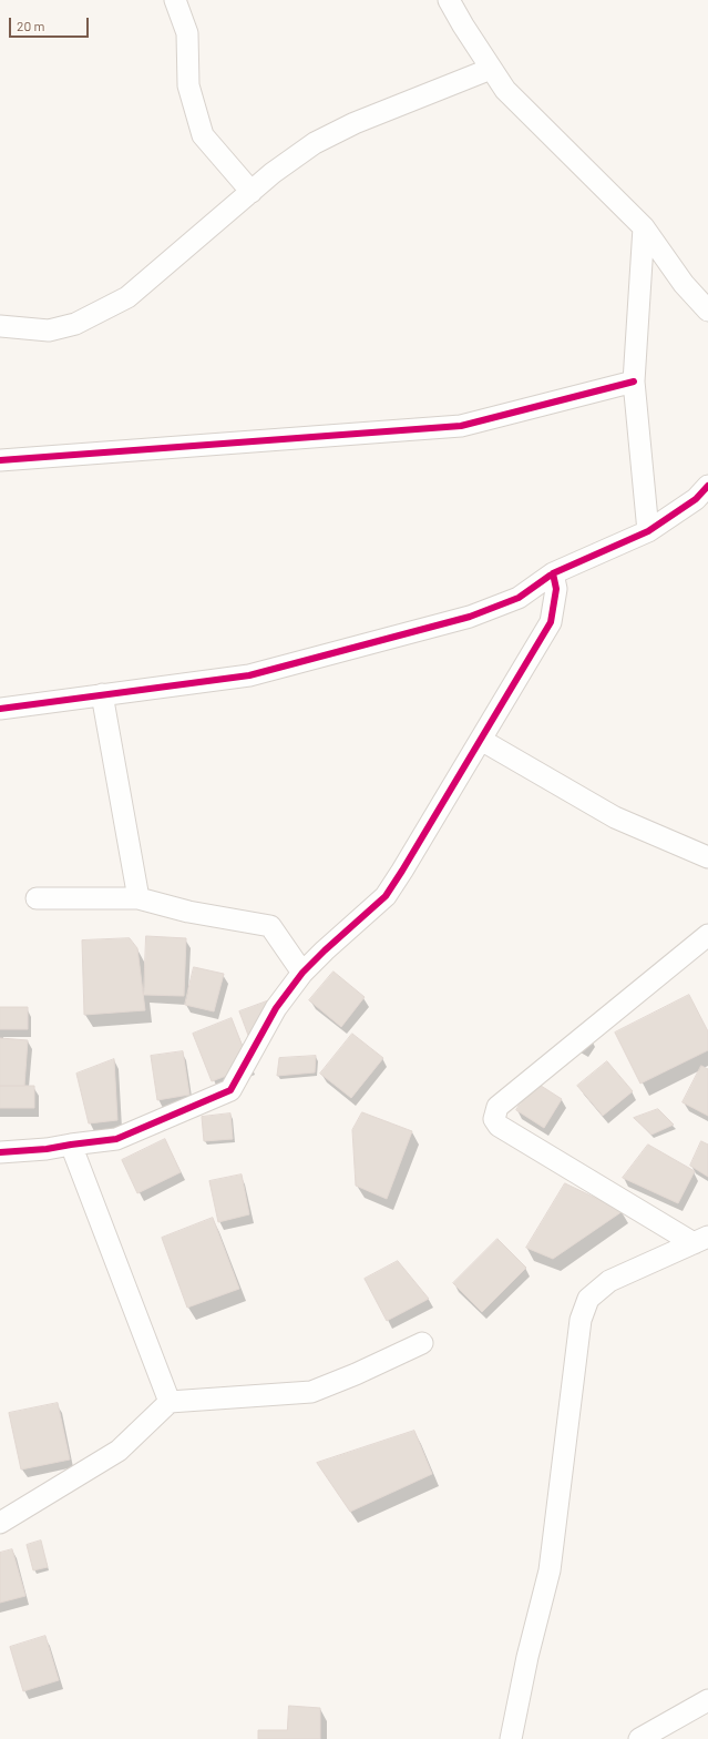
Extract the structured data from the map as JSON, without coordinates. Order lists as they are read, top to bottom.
{
  "scale_bar": "20 m"
}
